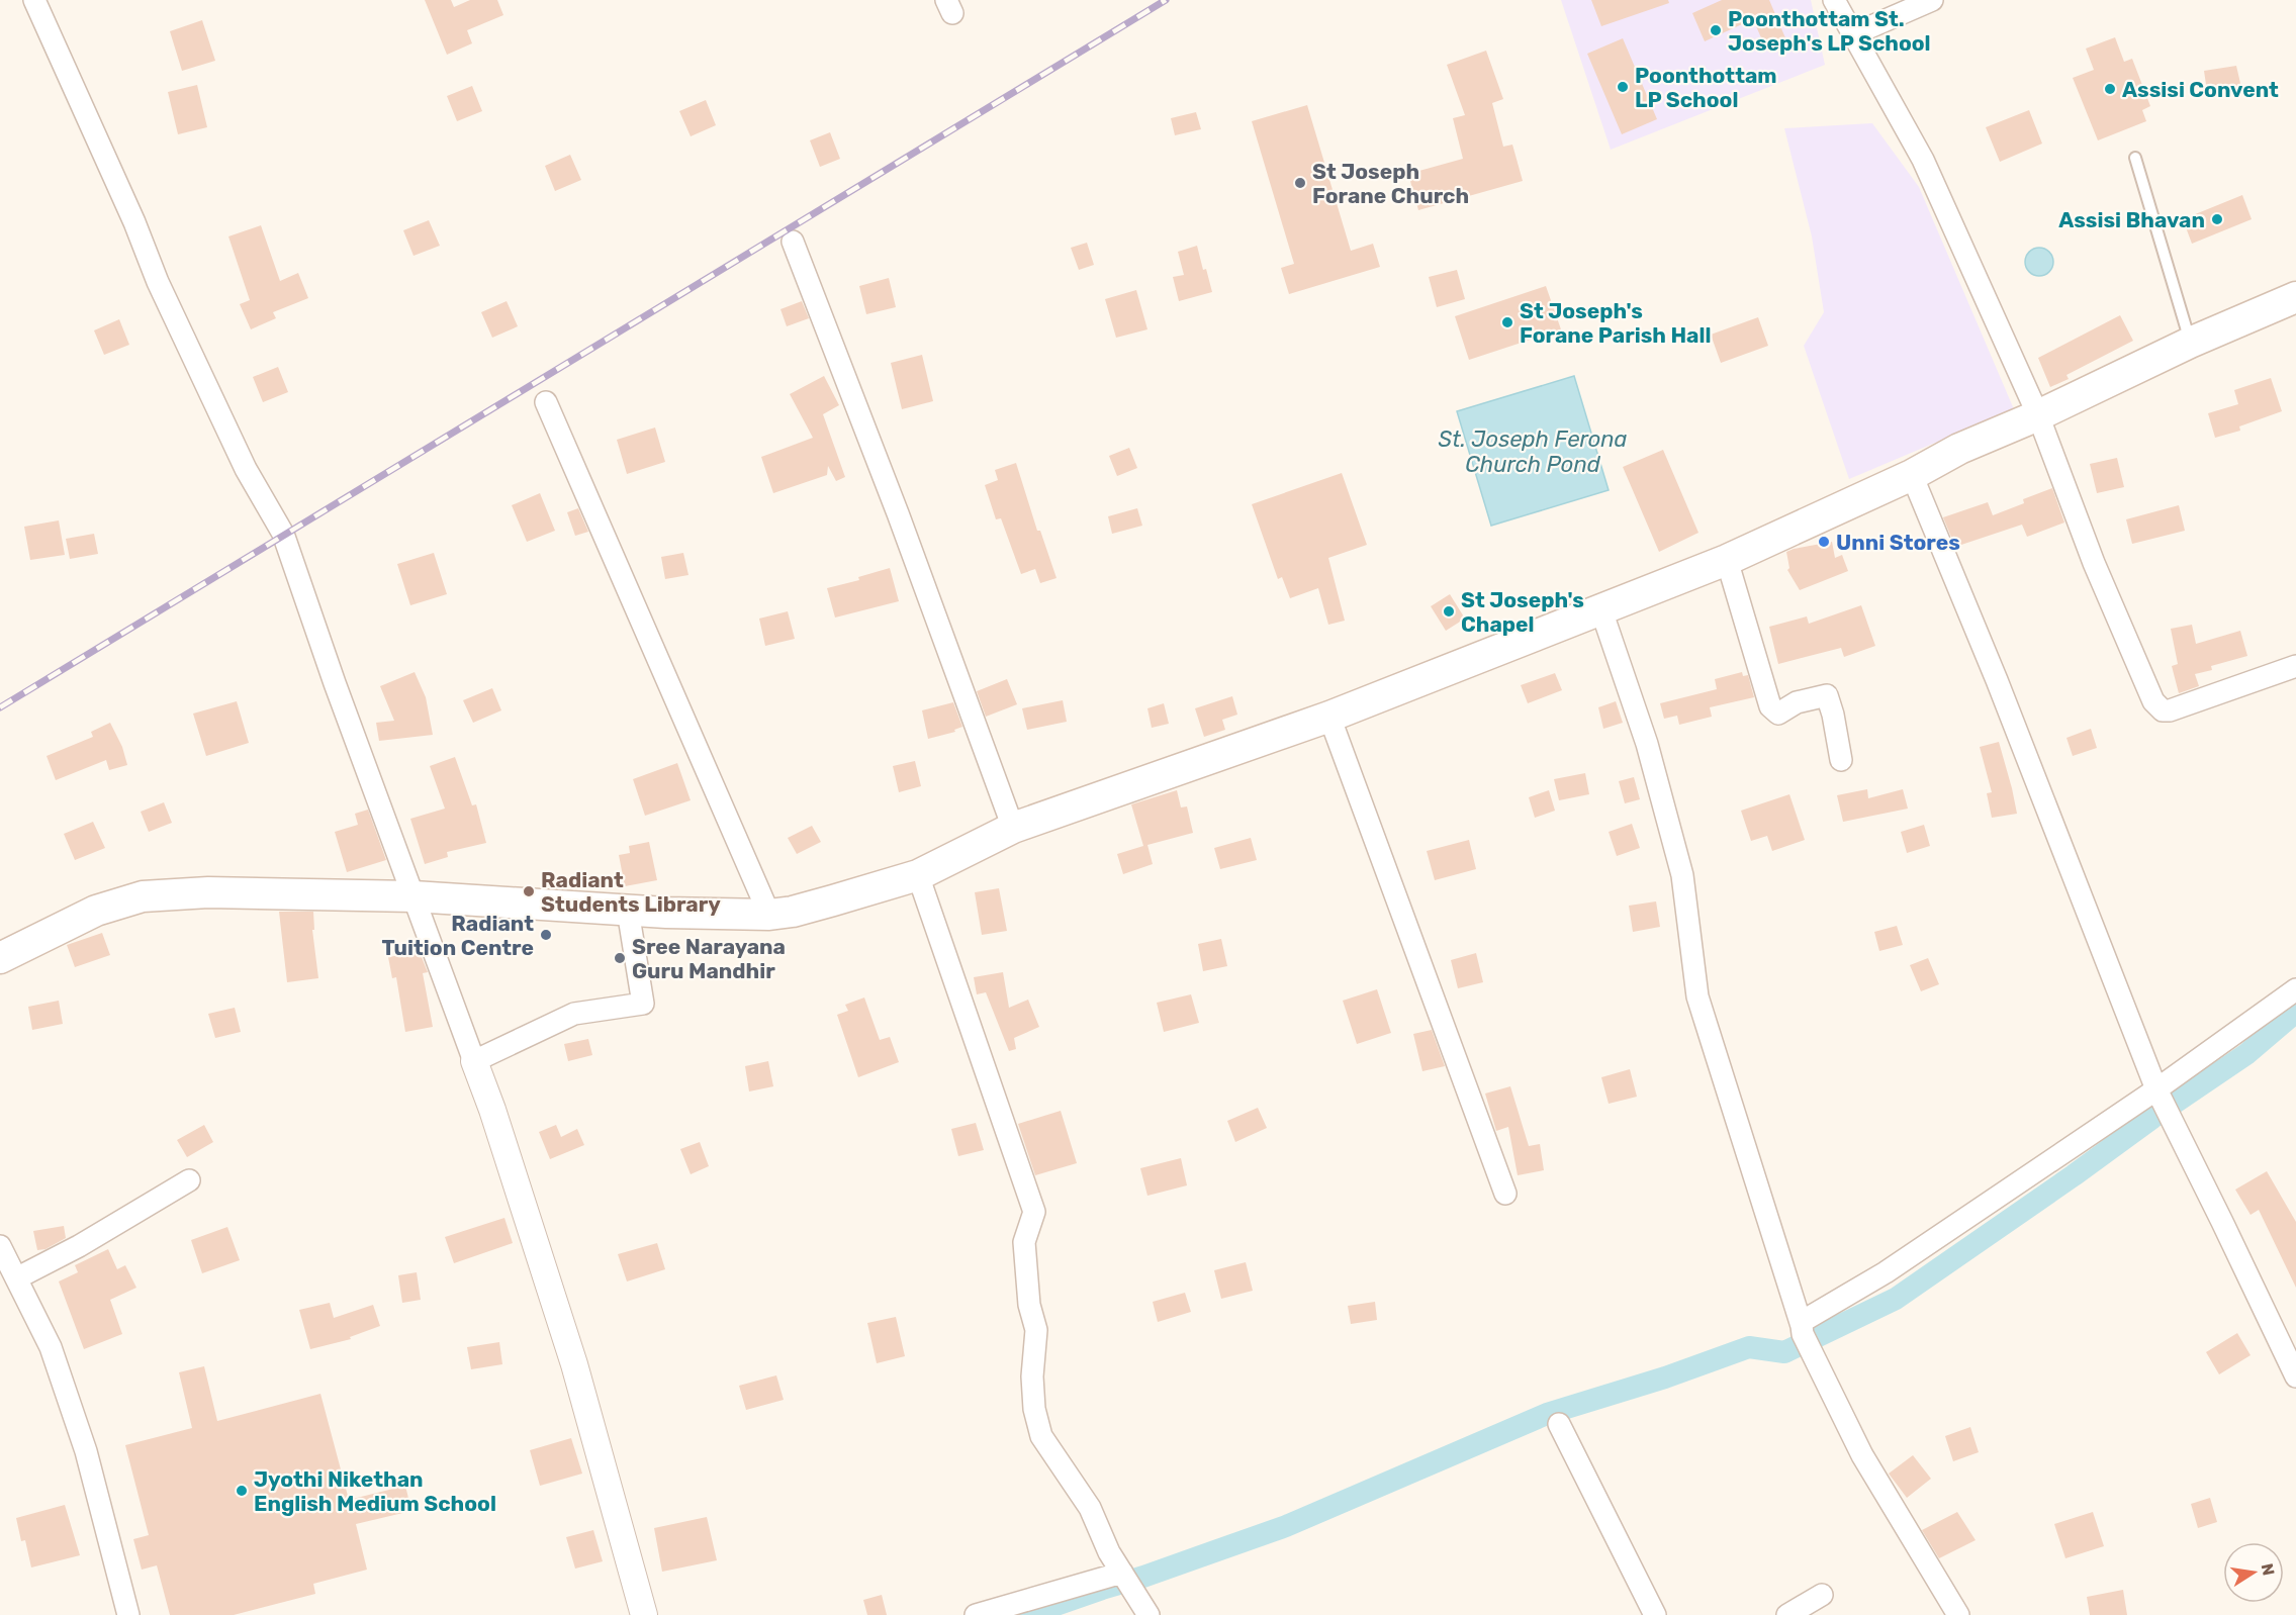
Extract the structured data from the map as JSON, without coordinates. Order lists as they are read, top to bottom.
{
  "water": ["St. Joseph Ferona Church Pond"],
  "places": [
    "Poonthottam St. Joseph's LP School",
    "Poonthottam LP School",
    "Assisi Convent",
    "St Joseph Forane Church",
    "Assisi Bhavan",
    "St Joseph's Forane Parish Hall",
    "Unni Stores",
    "St Joseph's Chapel",
    "Radiant Students Library",
    "Radiant Tuition Centre",
    "Sree Narayana Guru Mandhir",
    "Jyothi Nikethan English Medium School"
  ],
  "north": "right"
}
